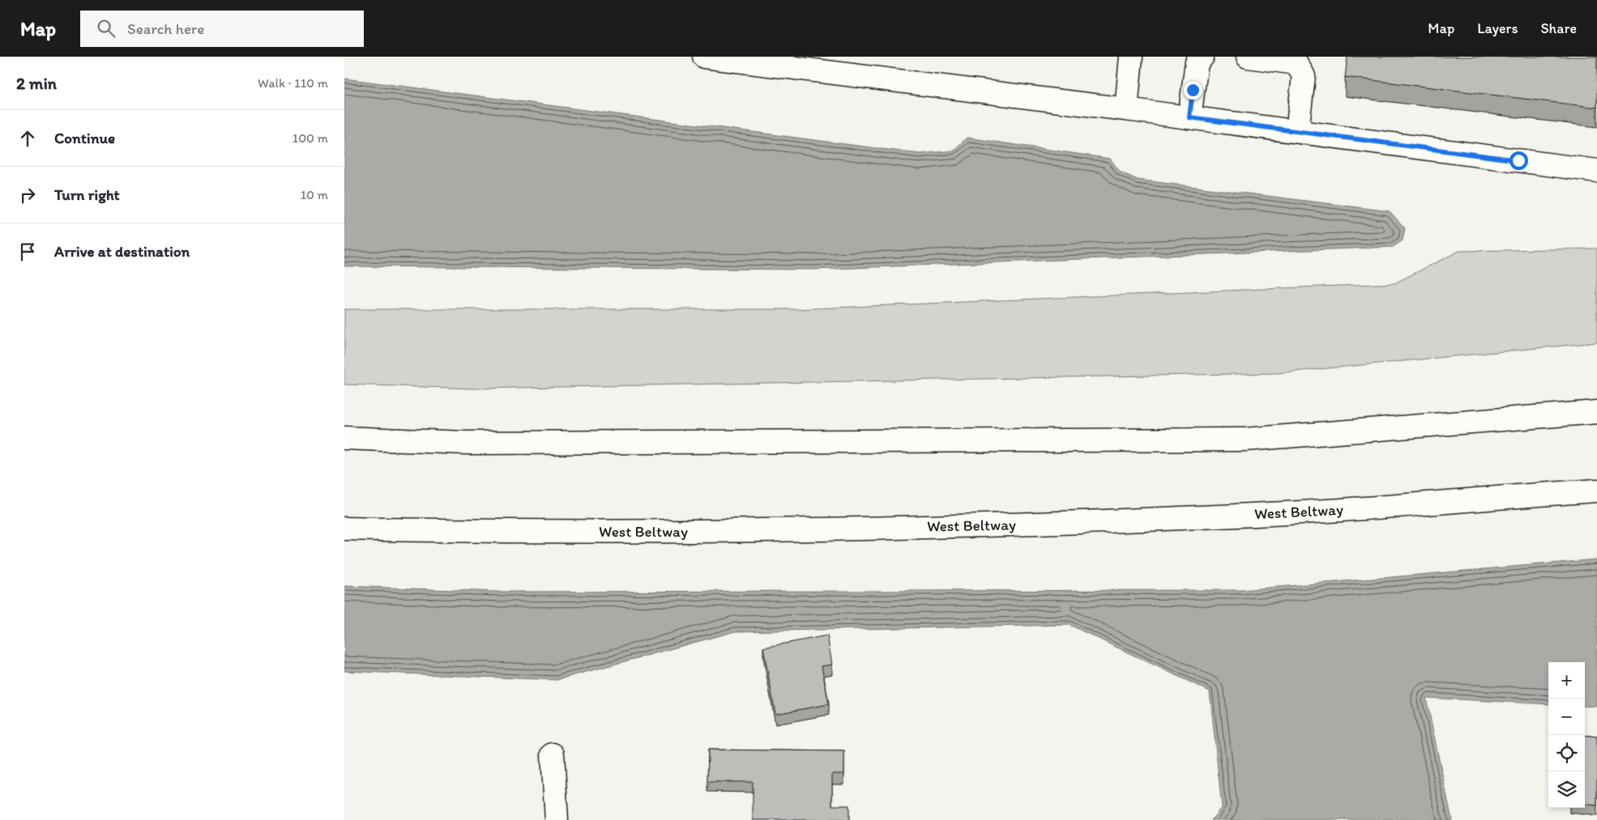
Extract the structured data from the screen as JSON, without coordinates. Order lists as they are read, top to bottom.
{
  "streets": {
    "main road": ["West Beltway"]
  },
  "page": {
    "header": "Map",
    "search": "Search here",
    "nav": ["Map", "Layers", "Share"],
    "heading": ["2 min", "Walk · 110 m"],
    "list": [
      ["Continue", "100 m"],
      ["Turn right", "10 m"],
      "Arrive at destination"
    ],
    "map_buttons": ["+", "−"]
  }
}
